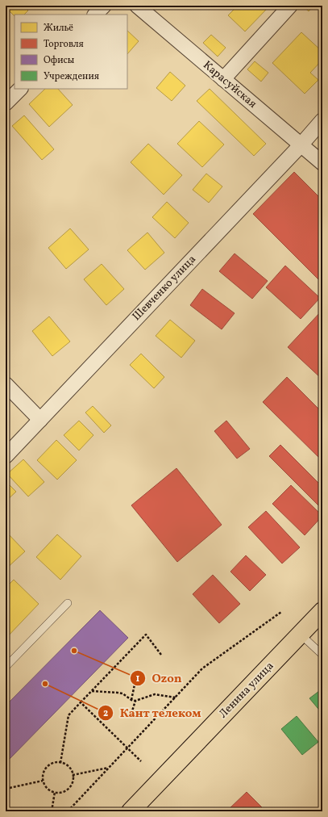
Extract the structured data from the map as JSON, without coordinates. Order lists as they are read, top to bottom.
{
  "streets": {
    "main road": ["Ленина улица"],
    "street": ["Карасуйская", "Шевченко улица"]
  },
  "crossings": [
    ["Карасуйская", "Шевченко улица"]
  ],
  "places": ["Ozon", "Кант телеком"],
  "legend": [
    "Жильё",
    "Торговля",
    "Офисы",
    "Учреждения"
  ]
}
